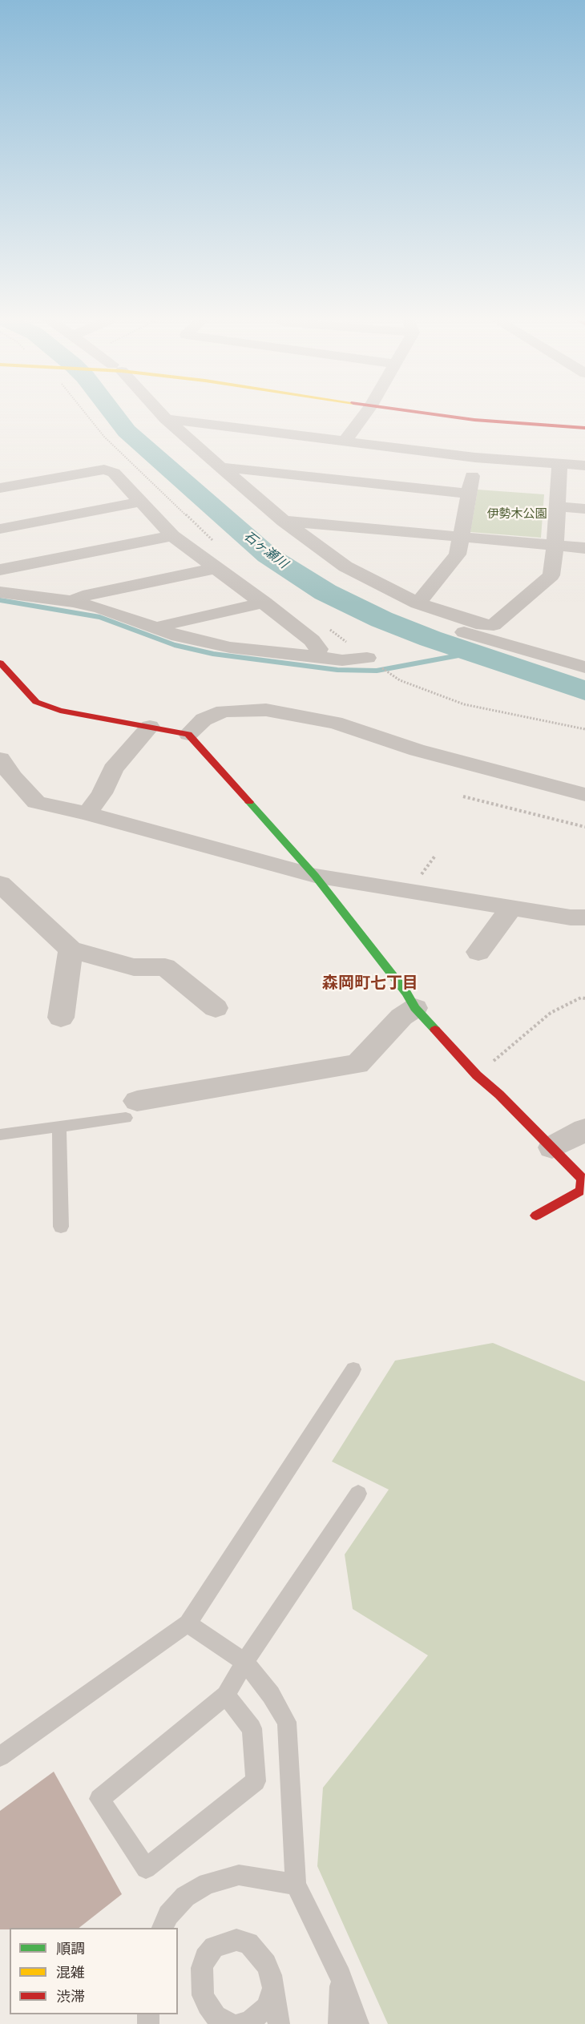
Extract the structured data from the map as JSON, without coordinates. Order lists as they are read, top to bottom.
{
  "districts": ["森岡町七丁目"],
  "water": ["石ヶ瀬川"],
  "parks": ["伊勢木公園"],
  "legend": ["順調", "混雑", "渋滞"]
}
